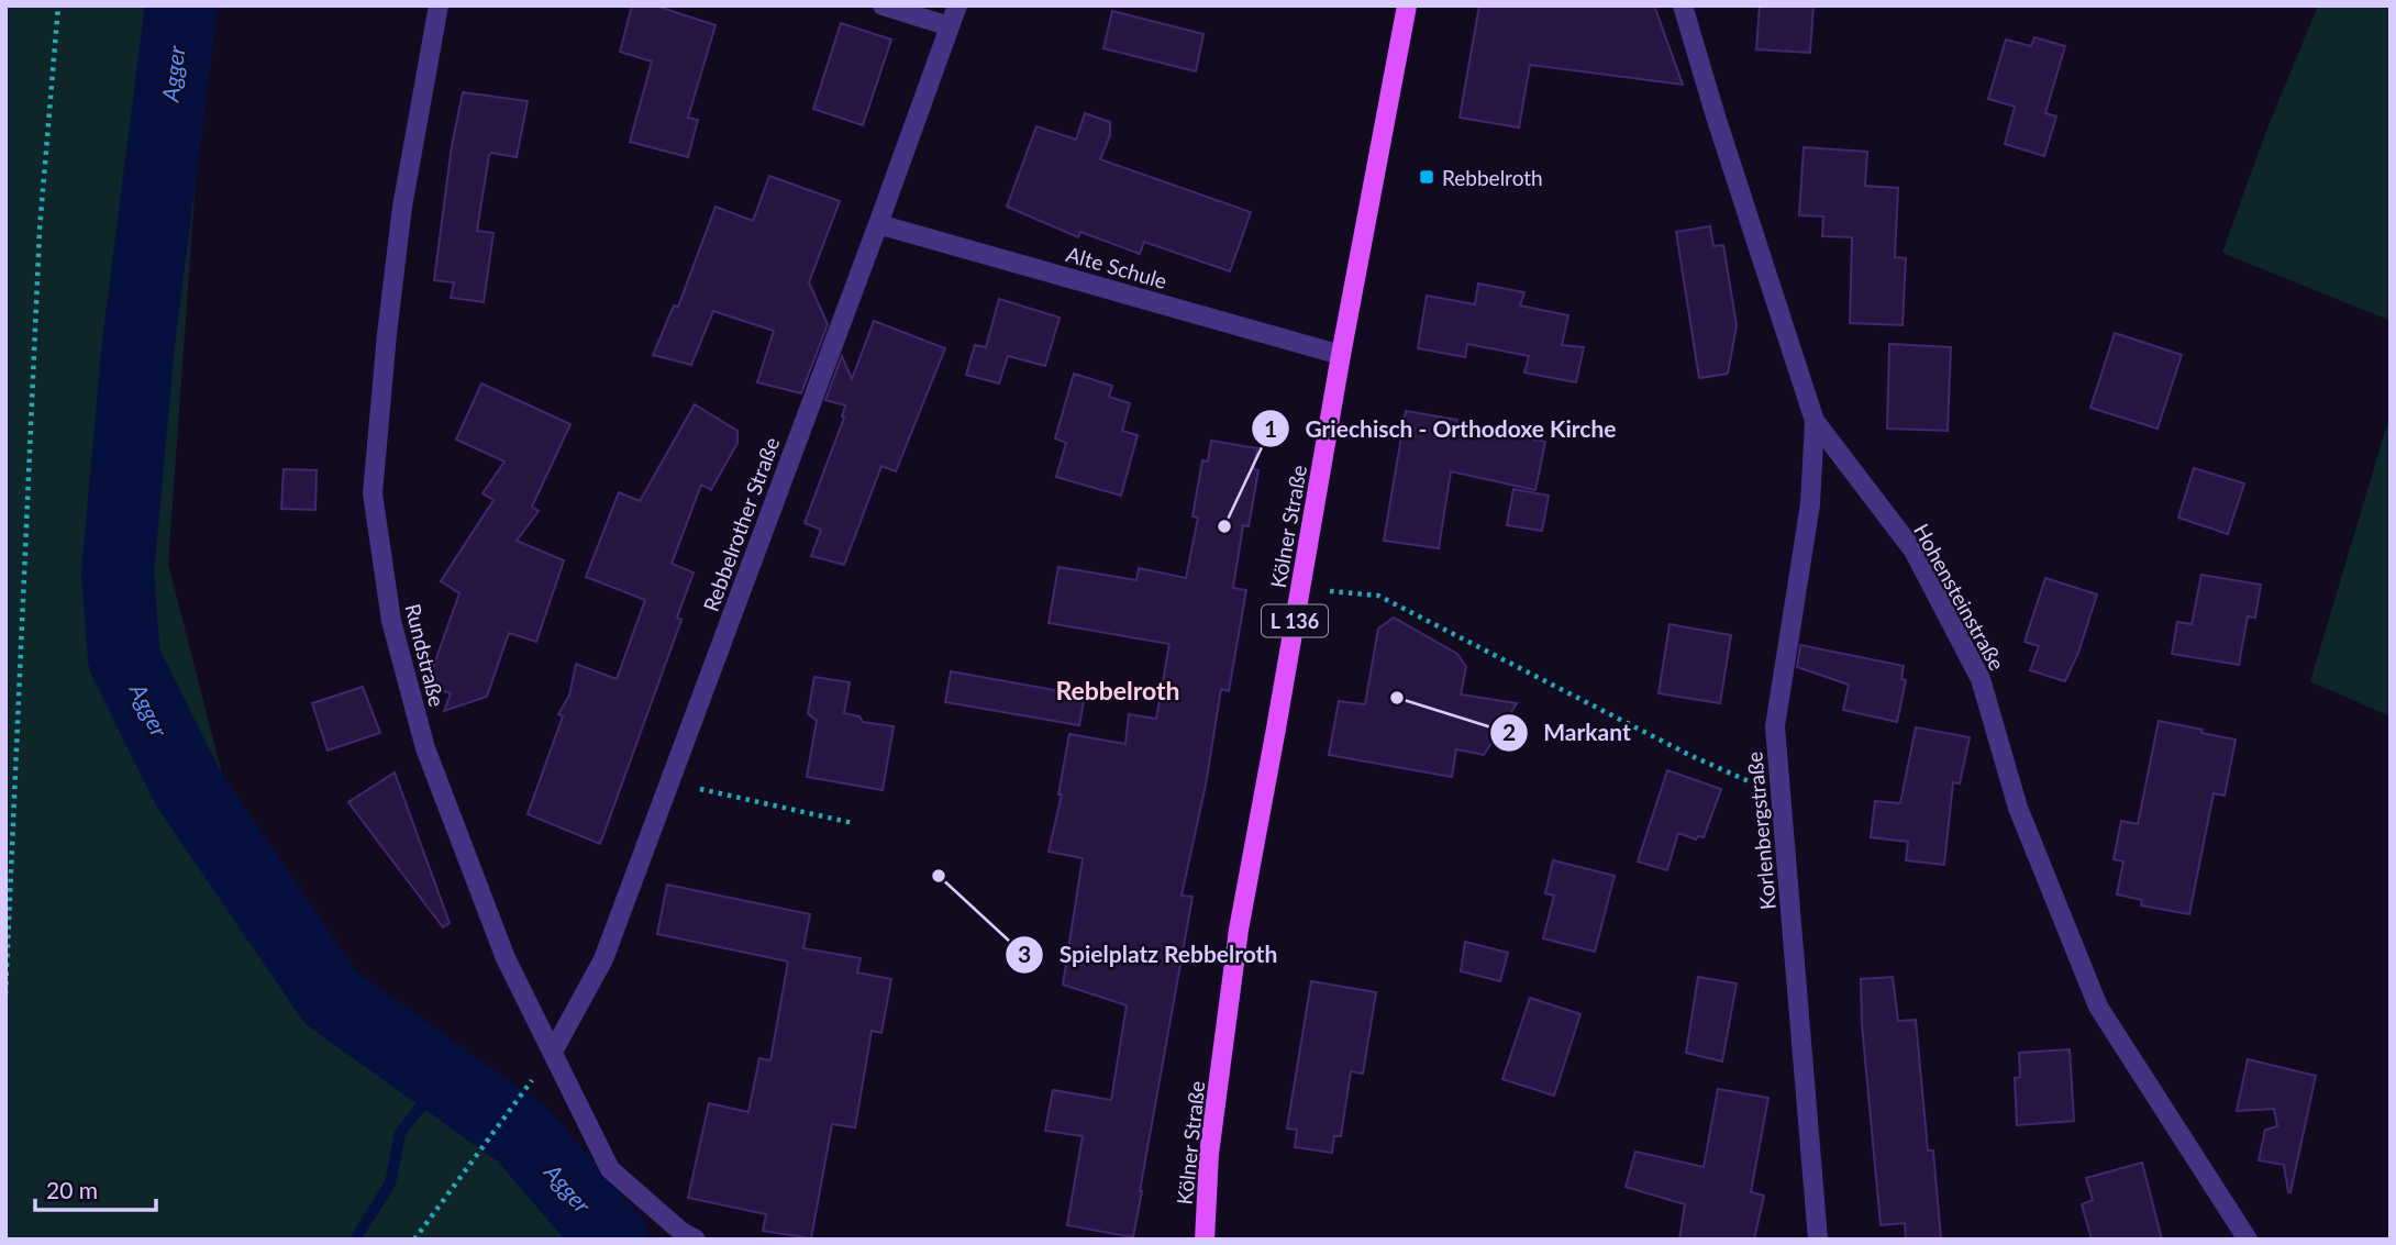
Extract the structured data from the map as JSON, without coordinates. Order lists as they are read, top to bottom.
{
  "streets": {
    "main road": ["Kölner Straße", "L 136"],
    "street": [
      "Alte Schule",
      "Rebbelrother Straße",
      "Hohensteinstraße",
      "Rundstraße",
      "Korlenbergstraße"
    ]
  },
  "crossings": [
    ["Alte Schule", "Rebbelrother Straße"],
    ["Alte Schule", "Kölner Straße"],
    ["Rebbelrother Straße", "Rundstraße"],
    ["Hohensteinstraße", "Korlenbergstraße"]
  ],
  "districts": ["Rebbelroth"],
  "water": ["Agger"],
  "places": {
    "transit": ["Rebbelroth"],
    "other": ["Griechisch - Orthodoxe Kirche", "Markant", "Spielplatz Rebbelroth"]
  },
  "scale_bar": "20 m"
}
